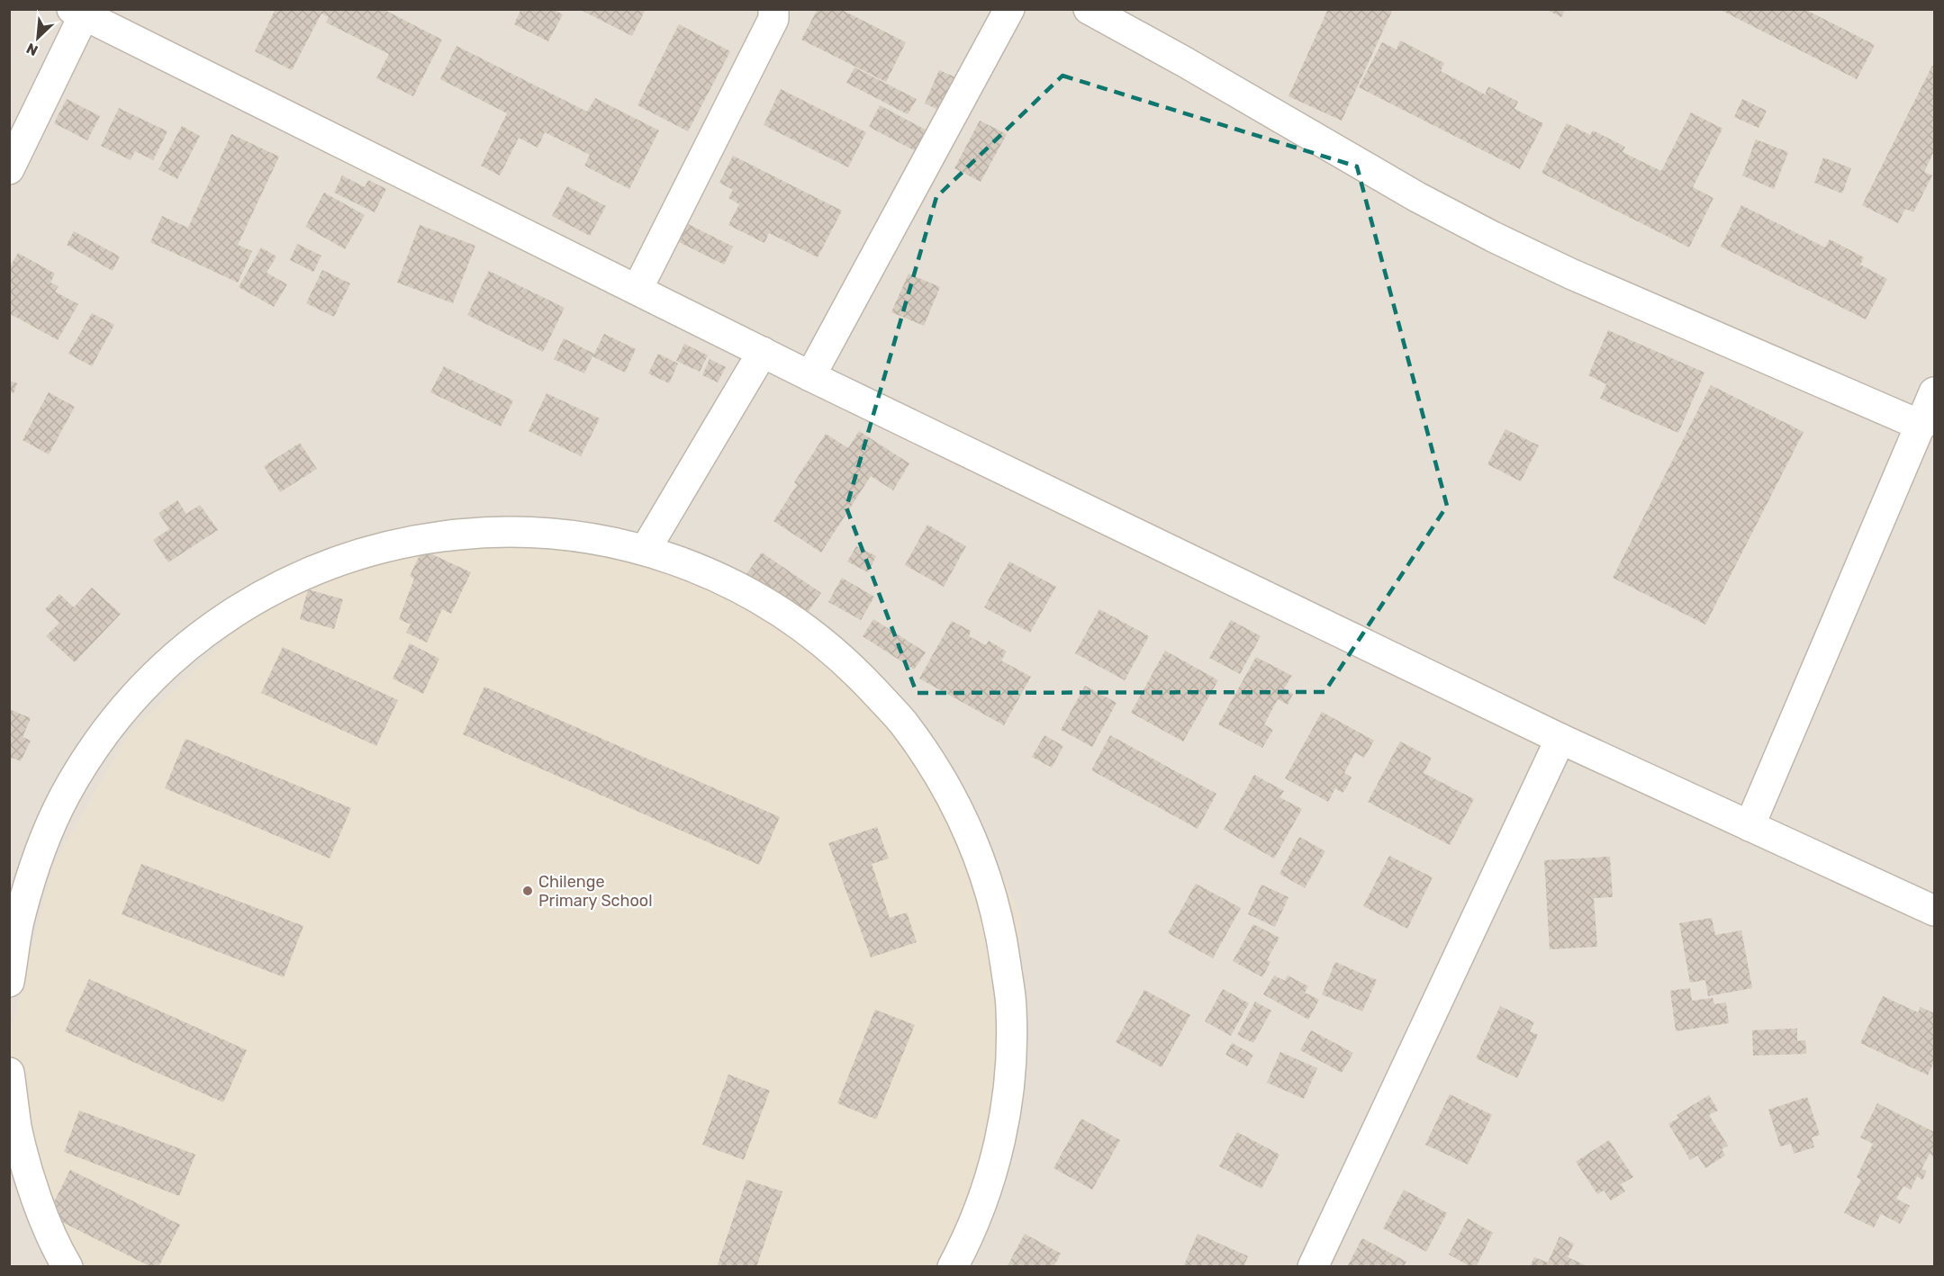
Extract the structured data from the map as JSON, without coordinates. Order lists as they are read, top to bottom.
{
  "places": ["Chilenge Primary School"],
  "north": "bottom left"
}
